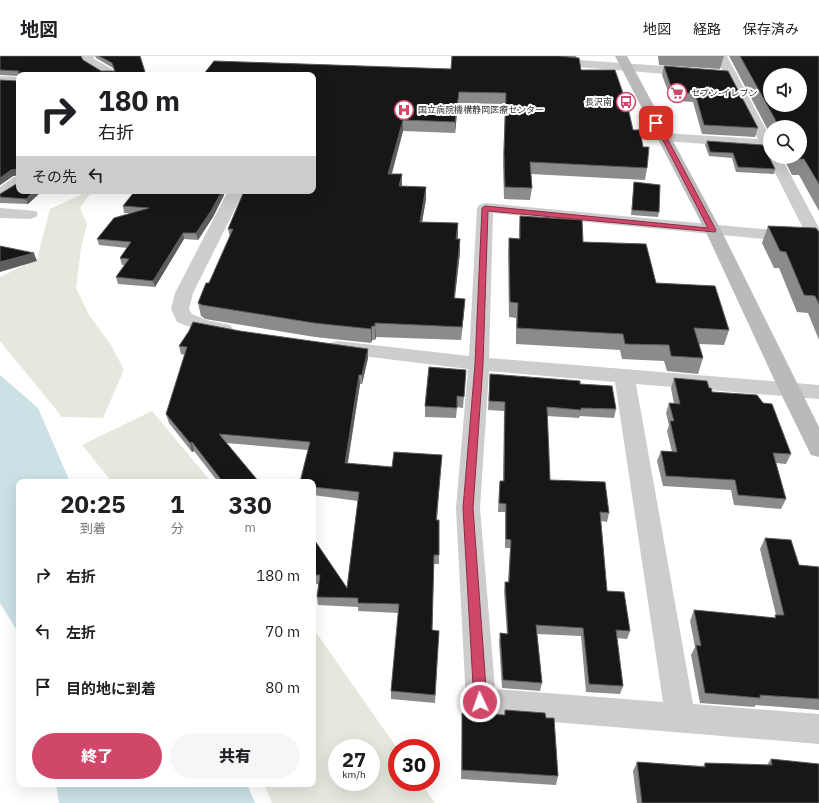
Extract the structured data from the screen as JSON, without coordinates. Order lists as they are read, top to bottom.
{
  "places": {
    "supermarket": ["セブン-イレブン"],
    "bus stop": ["長沢南"],
    "hospital": ["国立病院機構静岡医療センター"]
  },
  "page": {
    "header": "地図",
    "nav": ["地図", "経路", "保存済み"],
    "turn": ["180 m", "右折"],
    "then": "その先",
    "eta": [
      "20:25",
      "到着",
      "1",
      "分",
      "330",
      "m"
    ],
    "list": [
      {
        "name": "右折",
        "value": "180 m"
      },
      {
        "name": "左折",
        "value": "70 m"
      },
      {
        "name": "目的地に到着",
        "value": "80 m"
      }
    ],
    "buttons": ["終了", "共有"],
    "speed": "27 km/h",
    "limit": "30"
  }
}
